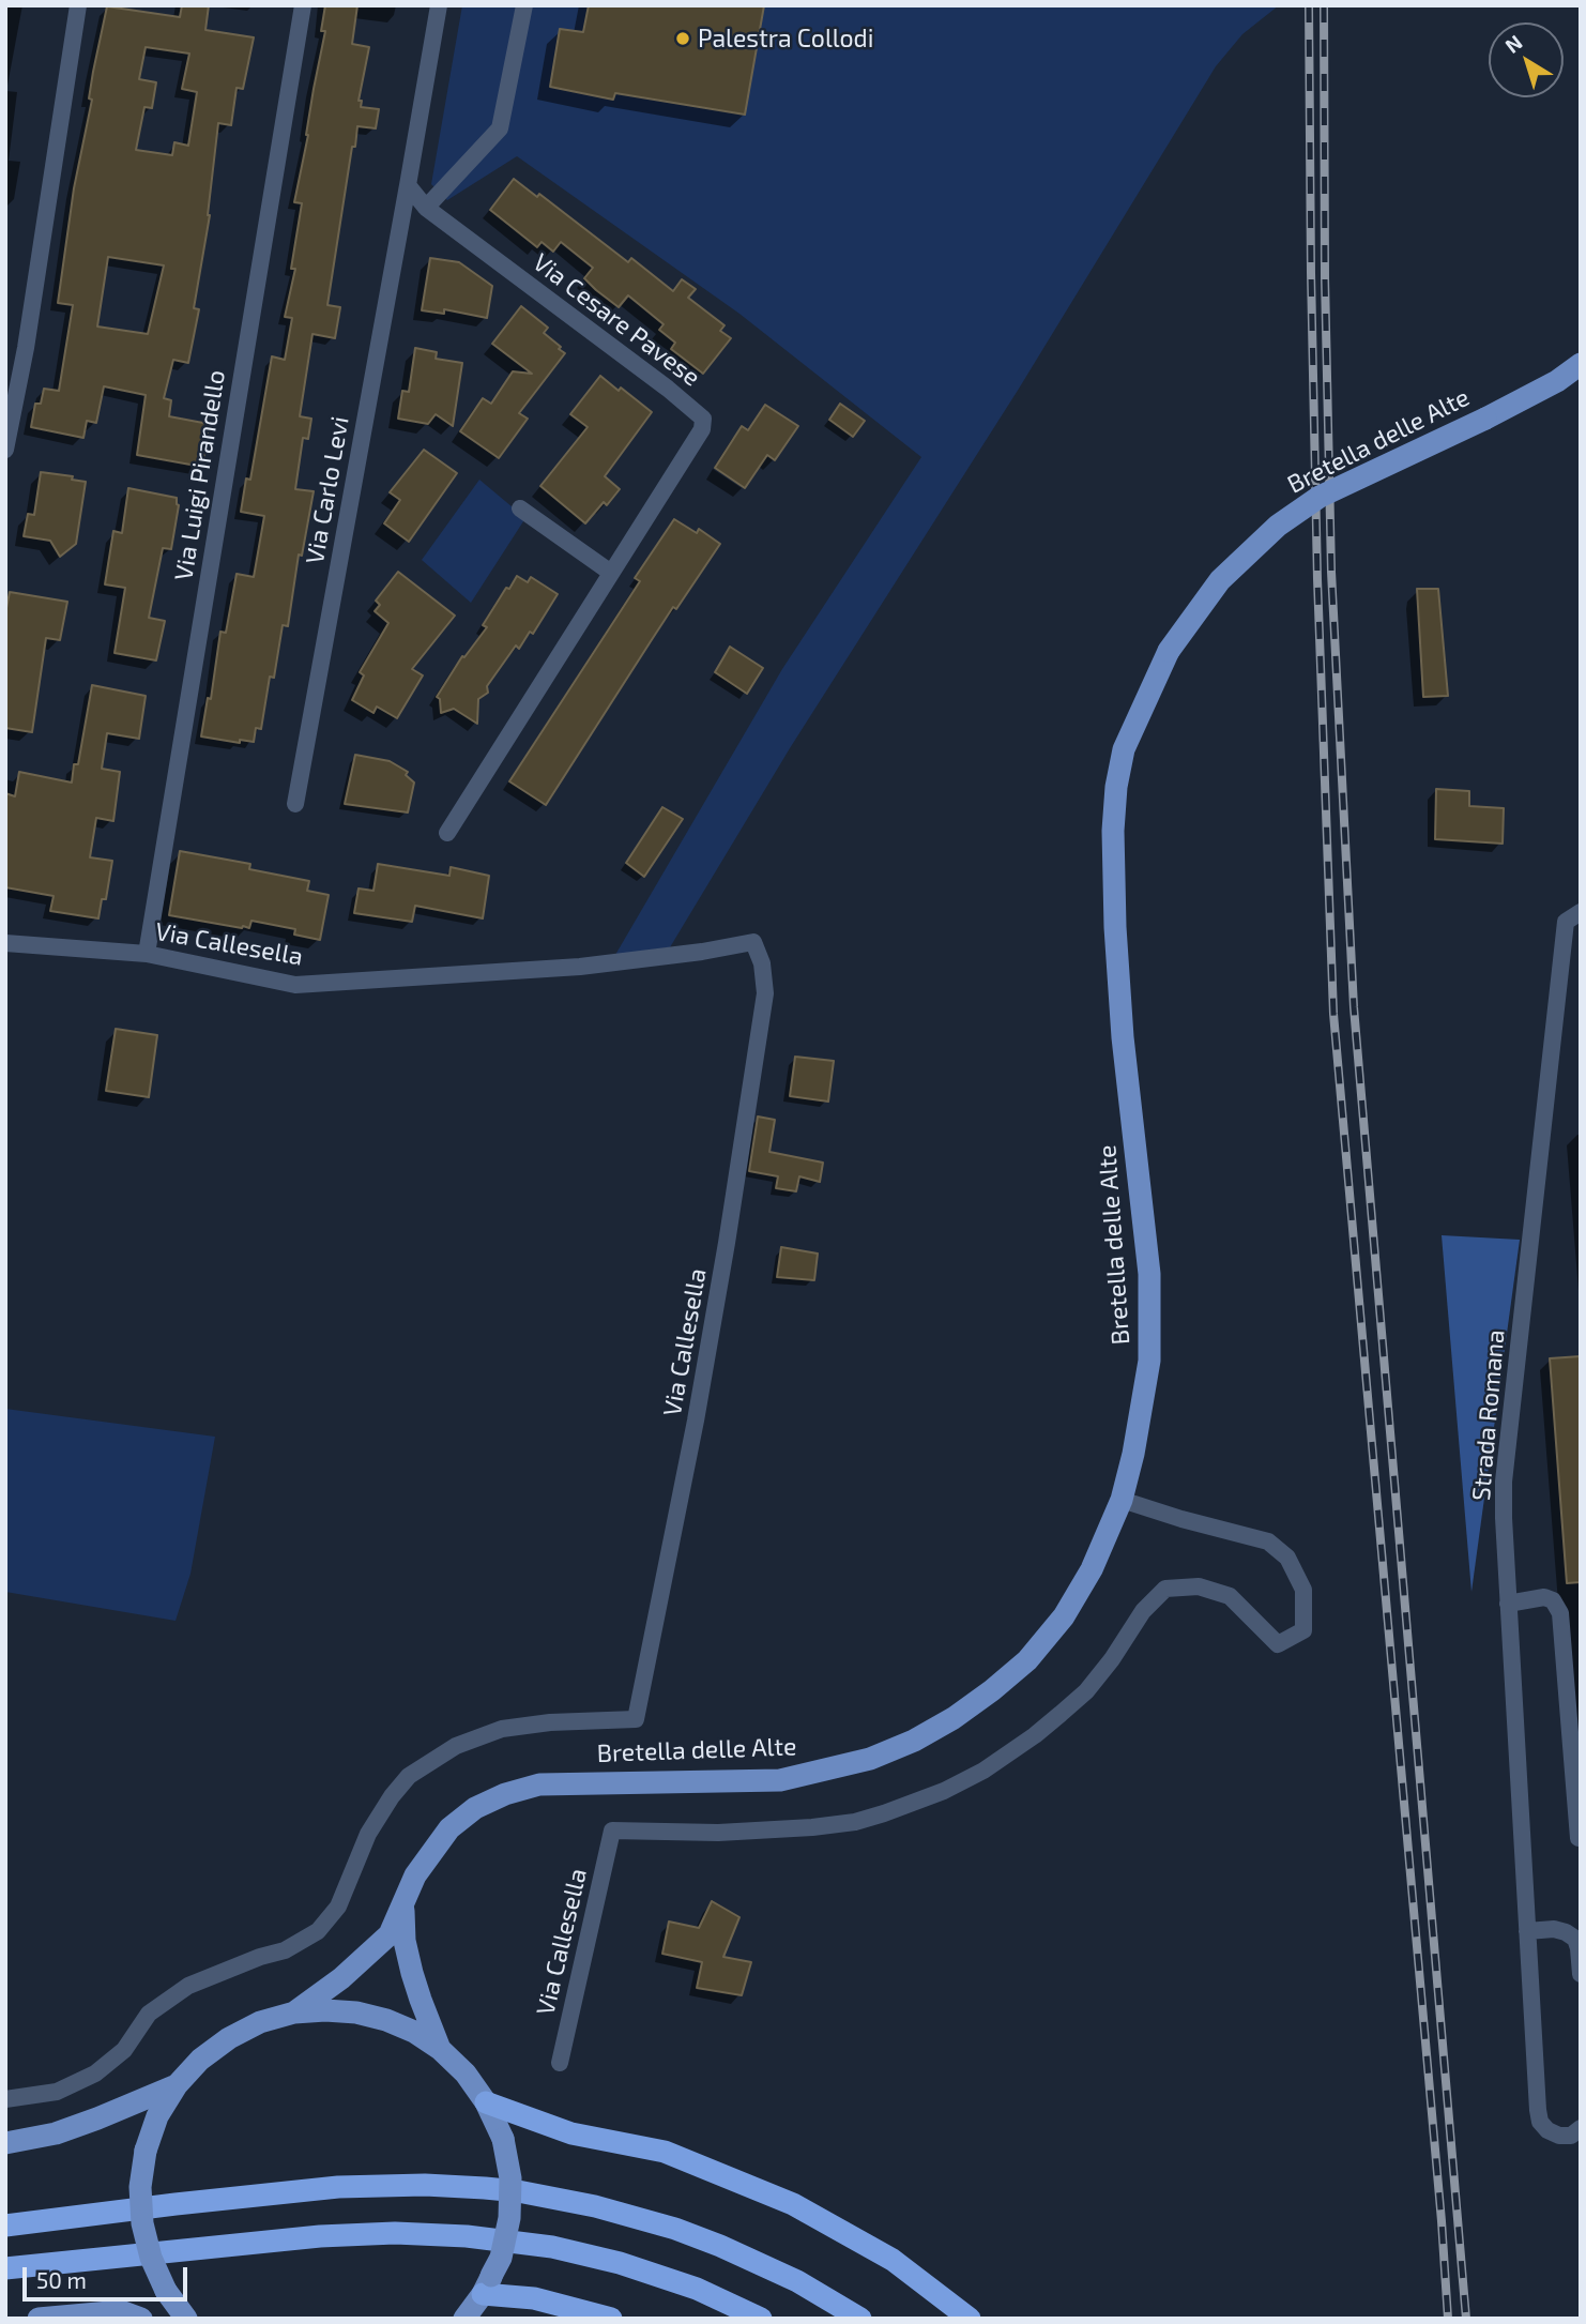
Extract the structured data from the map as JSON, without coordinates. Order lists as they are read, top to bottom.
{
  "streets": {
    "main road": ["Bretella delle Alte"],
    "street": [
      "Via Cesare Pavese",
      "Via Luigi Pirandello",
      "Via Carlo Levi",
      "Via Callesella",
      "Strada Romana"
    ]
  },
  "crossings": [
    ["Bretella delle Alte", "Via Callesella"],
    ["Via Luigi Pirandello", "Via Callesella"]
  ],
  "places": ["Palestra Collodi"],
  "scale_bar": "50 m",
  "north": "top left"
}
